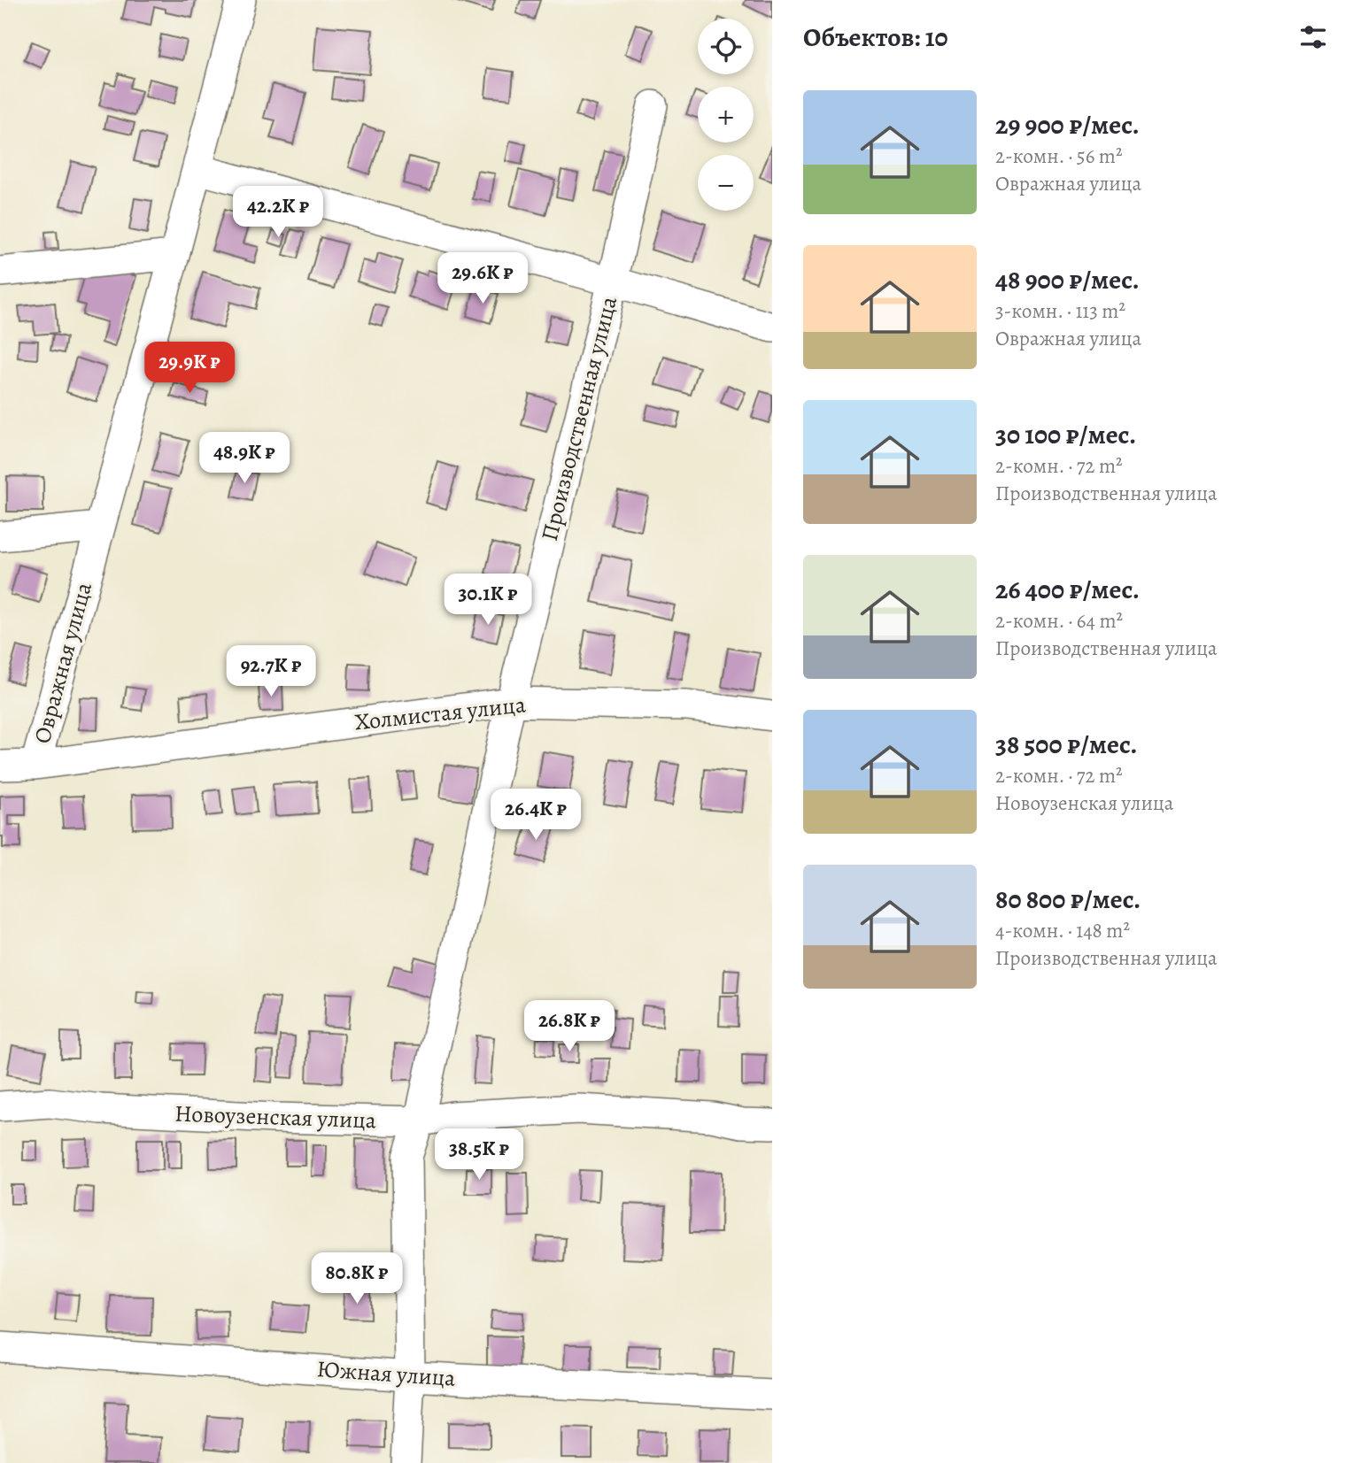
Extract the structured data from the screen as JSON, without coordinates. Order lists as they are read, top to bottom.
{
  "streets": {
    "street": [
      "Производственная улица",
      "Овражная улица",
      "Холмистая улица",
      "Новоузенская улица",
      "Южная улица"
    ]
  },
  "crossings": [
    ["Производственная улица", "Холмистая улица"],
    ["Производственная улица", "Новоузенская улица"],
    ["Производственная улица", "Южная улица"],
    ["Овражная улица", "Холмистая улица"]
  ],
  "page": {
    "heading": "Объектов: 10",
    "map_buttons": ["+", "−"],
    "list": [
      {
        "name": "29 900 ₽/мес.",
        "note": "2-комн. · 56 m² · Овражная улица"
      },
      {
        "name": "48 900 ₽/мес.",
        "note": "3-комн. · 113 m² · Овражная улица"
      },
      {
        "name": "30 100 ₽/мес.",
        "note": "2-комн. · 72 m² · Производственная улица"
      },
      {
        "name": "26 400 ₽/мес.",
        "note": "2-комн. · 64 m² · Производственная улица"
      },
      {
        "name": "38 500 ₽/мес.",
        "note": "2-комн. · 72 m² · Новоузенская улица"
      },
      {
        "name": "80 800 ₽/мес.",
        "note": "4-комн. · 148 m² · Производственная улица"
      }
    ],
    "price": [
      "42.2K ₽",
      "29.6K ₽",
      "29.9K ₽",
      "48.9K ₽",
      "30.1K ₽",
      "92.7K ₽",
      "26.4K ₽",
      "26.8K ₽",
      "38.5K ₽",
      "80.8K ₽"
    ]
  }
}
